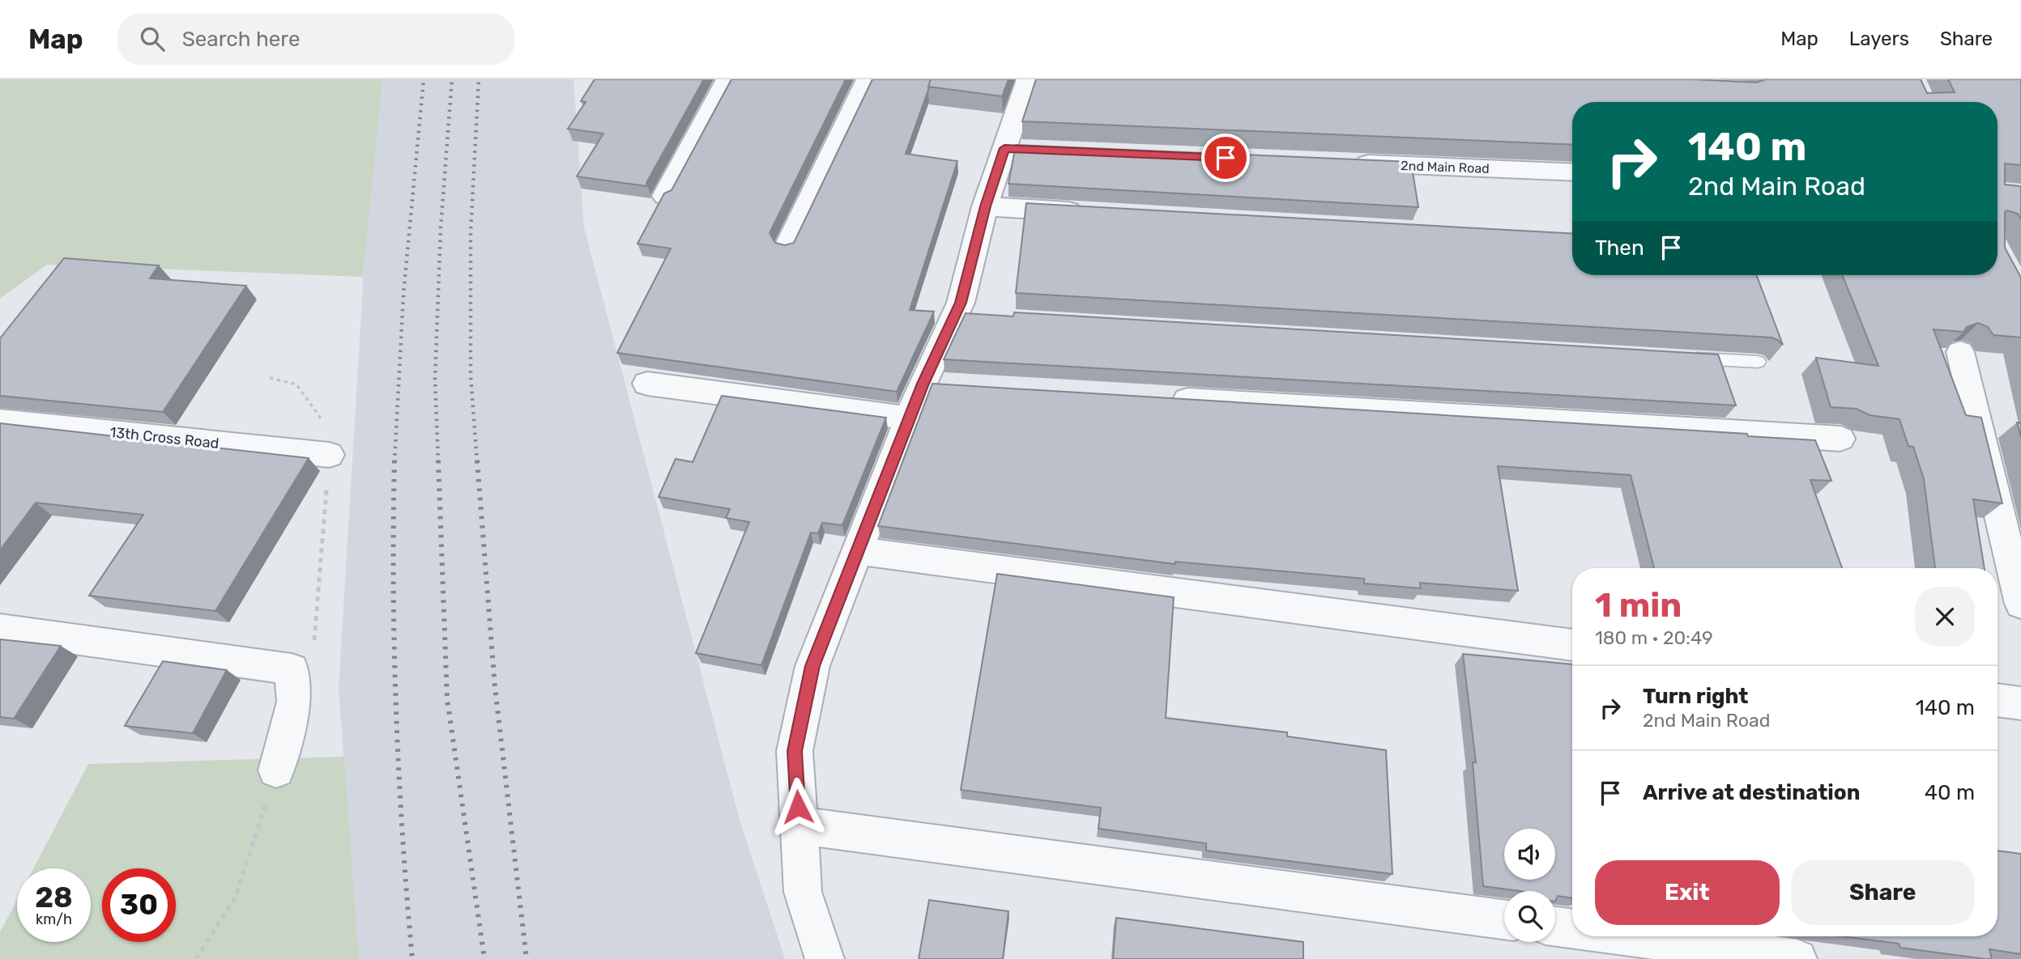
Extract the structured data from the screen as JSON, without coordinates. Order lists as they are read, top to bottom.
{
  "streets": {
    "street": ["2nd Main Road", "13th Cross Road"]
  },
  "page": {
    "header": "Map",
    "search": "Search here",
    "nav": ["Map", "Layers", "Share"],
    "turn": ["140 m", "2nd Main Road"],
    "then": "Then",
    "heading": ["1 min", "180 m · 20:49"],
    "list": [
      {
        "name": "Turn right",
        "note": "2nd Main Road",
        "value": "140 m"
      },
      {
        "name": "Arrive at destination",
        "value": "40 m"
      }
    ],
    "buttons": ["Exit", "Share"],
    "speed": "28 km/h",
    "limit": "30"
  }
}
